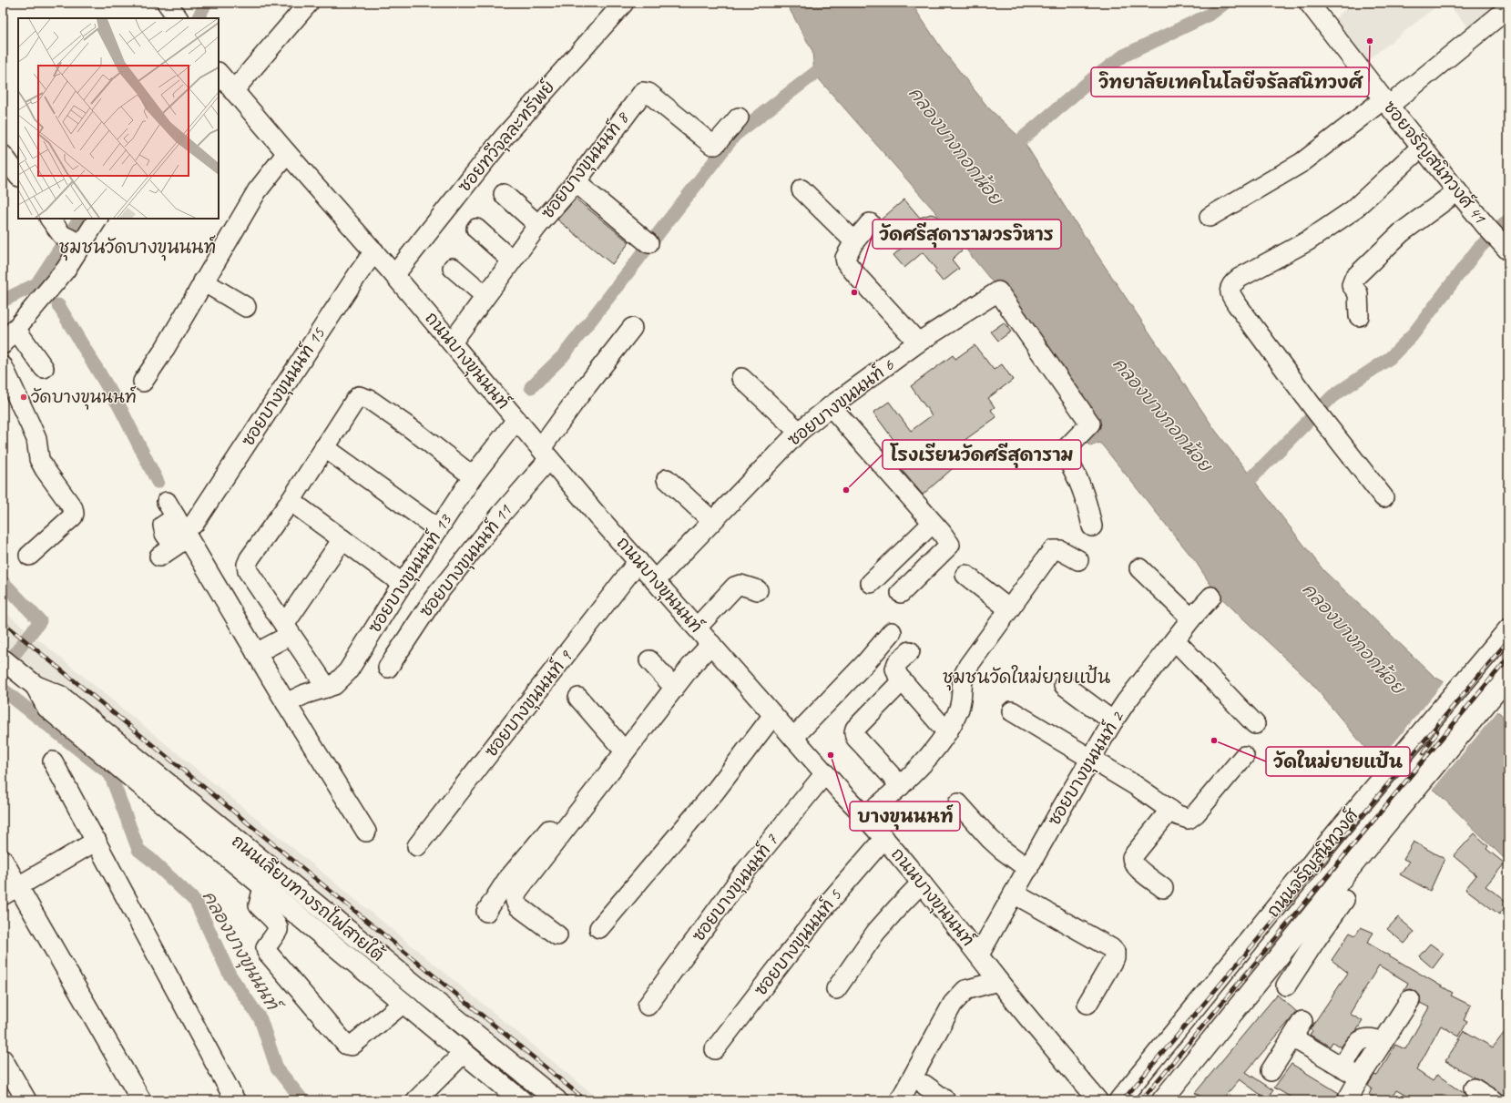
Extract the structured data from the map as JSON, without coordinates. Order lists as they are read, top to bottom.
{
  "streets": {
    "main road": ["ถนนจรัญสนิทวงศ์", "ถนนเลียบทางรถไฟสายใต้"],
    "street": [
      "ซอยทวีจุลละทรัพย์",
      "ซอยจรัญสนิทวงศ์ 41",
      "ซอยบางขุนนนท์ 8",
      "ถนนบางขุนนนท์",
      "ซอยบางขุนนนท์ 15",
      "ซอยบางขุนนนท์ 6",
      "ซอยบางขุนนนท์ 11",
      "ซอยบางขุนนนท์ 13",
      "ซอยบางขุนนนท์ 9",
      "ซอยบางขุนนนท์ 2",
      "ซอยบางขุนนนท์ 7",
      "ซอยบางขุนนนท์ 5"
    ]
  },
  "crossings": [
    ["ซอยทวีจุลละทรัพย์", "ถนนบางขุนนนท์"],
    ["ซอยบางขุนนนท์ 8", "ถนนบางขุนนนท์"],
    ["ถนนบางขุนนนท์", "ซอยบางขุนนนท์ 15"],
    ["ถนนบางขุนนนท์", "ซอยบางขุนนนท์ 6"],
    ["ถนนบางขุนนนท์", "ซอยบางขุนนนท์ 11"],
    ["ถนนบางขุนนนท์", "ซอยบางขุนนนท์ 13"],
    ["ถนนบางขุนนนท์", "ซอยบางขุนนนท์ 9"],
    ["ถนนบางขุนนนท์", "ซอยบางขุนนนท์ 2"],
    ["ถนนบางขุนนนท์", "ซอยบางขุนนนท์ 7"],
    ["ถนนบางขุนนนท์", "ซอยบางขุนนนท์ 5"]
  ],
  "districts": ["ชุมชนวัดบางขุนนนท์", "ชุมชนวัดใหม่ยายแป้น"],
  "water": ["คลองบางกอกน้อย", "คลองบางขุนนนท์"],
  "places": [
    "วิทยาลัยเทคโนโลยีจรัลสนิทวงศ์",
    "วัดศรีสุดารามวรวิหาร",
    "วัดบางขุนนนท์",
    "โรงเรียนวัดศรีสุดาราม",
    "วัดใหม่ยายแป้น",
    "บางขุนนนท์"
  ]
}
